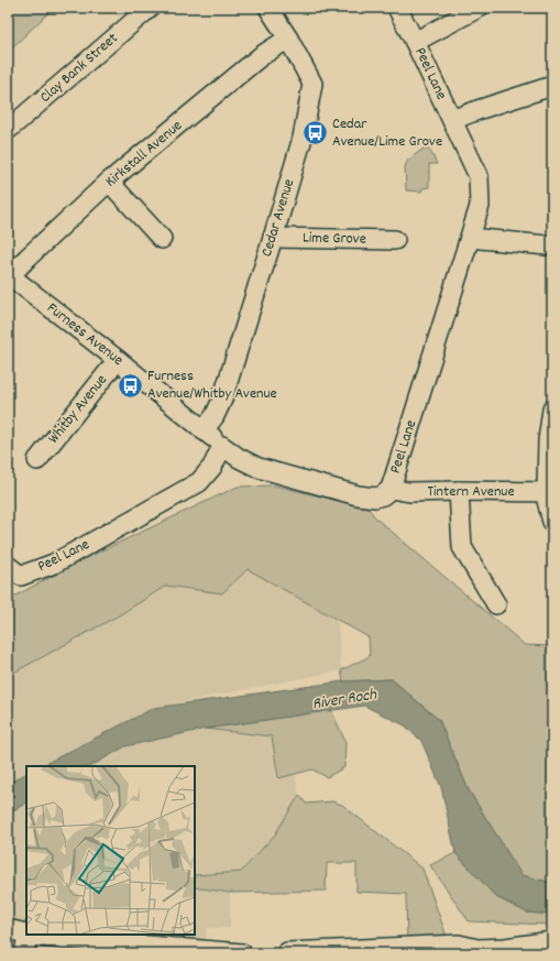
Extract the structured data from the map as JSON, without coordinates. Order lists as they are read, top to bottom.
{
  "streets": {
    "street": [
      "Clay Bank Street",
      "Peel Lane",
      "Kirkstall Avenue",
      "Cedar Avenue",
      "Lime Grove",
      "Furness Avenue",
      "Whitby Avenue",
      "Tintern Avenue"
    ]
  },
  "crossings": [
    ["Peel Lane", "Furness Avenue"],
    ["Peel Lane", "Tintern Avenue"],
    ["Kirkstall Avenue", "Cedar Avenue"],
    ["Kirkstall Avenue", "Furness Avenue"],
    ["Cedar Avenue", "Lime Grove"],
    ["Cedar Avenue", "Furness Avenue"],
    ["Furness Avenue", "Whitby Avenue"]
  ],
  "water": ["River Roch"],
  "places": {
    "bus stop": ["Cedar Avenue/Lime Grove", "Furness Avenue/Whitby Avenue"]
  }
}
